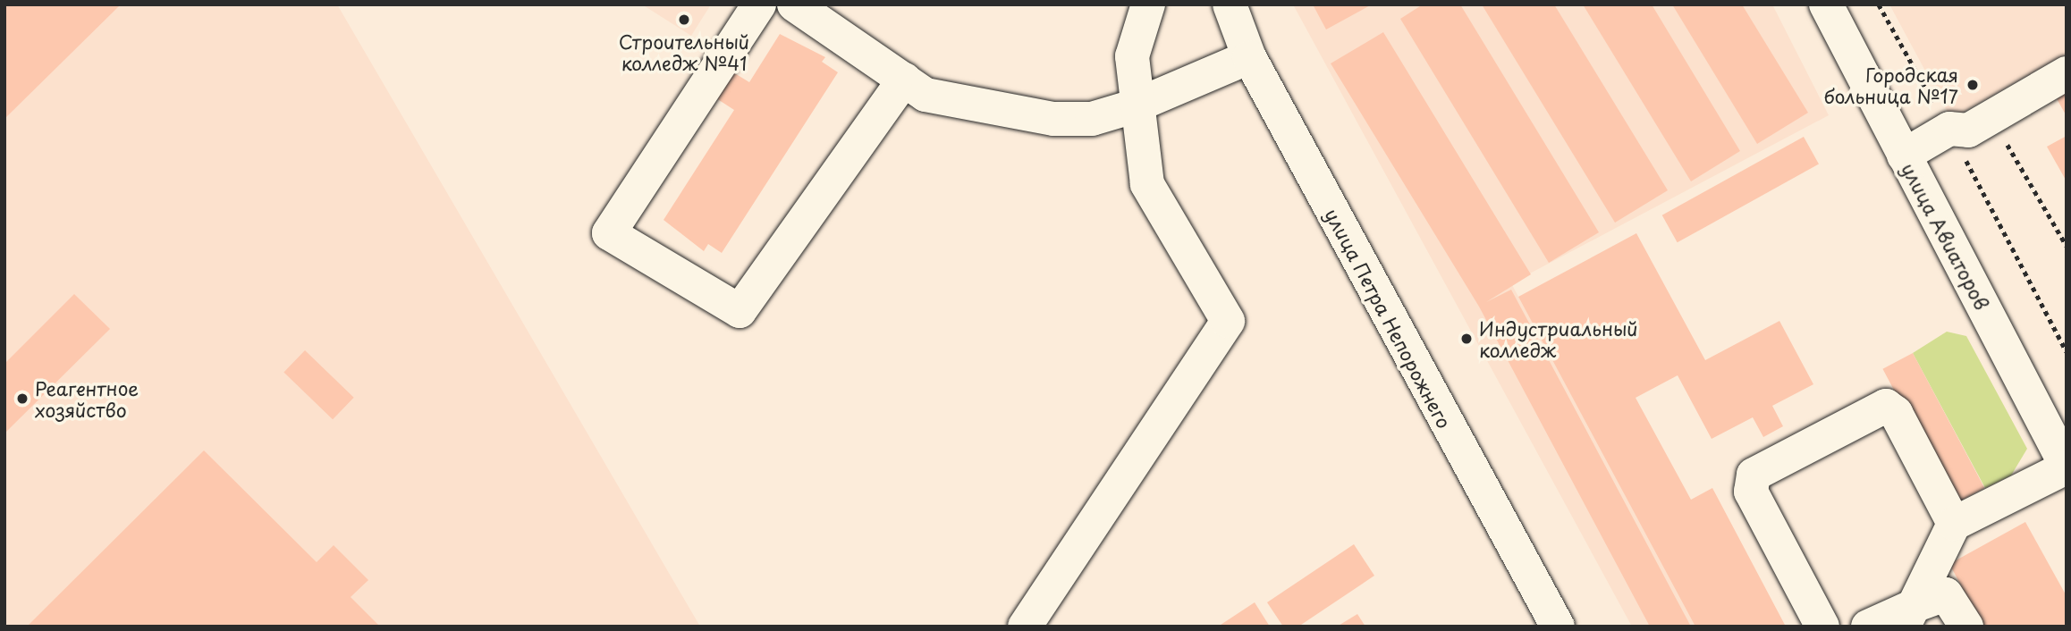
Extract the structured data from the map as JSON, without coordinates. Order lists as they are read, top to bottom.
{
  "streets": {
    "street": ["улица Авиаторов", "улица Петра Непорожнего"]
  },
  "places": [
    "Строительный колледж №41",
    "Городская больница №17",
    "Индустриальный колледж",
    "Реагентное хозяйство"
  ]
}
